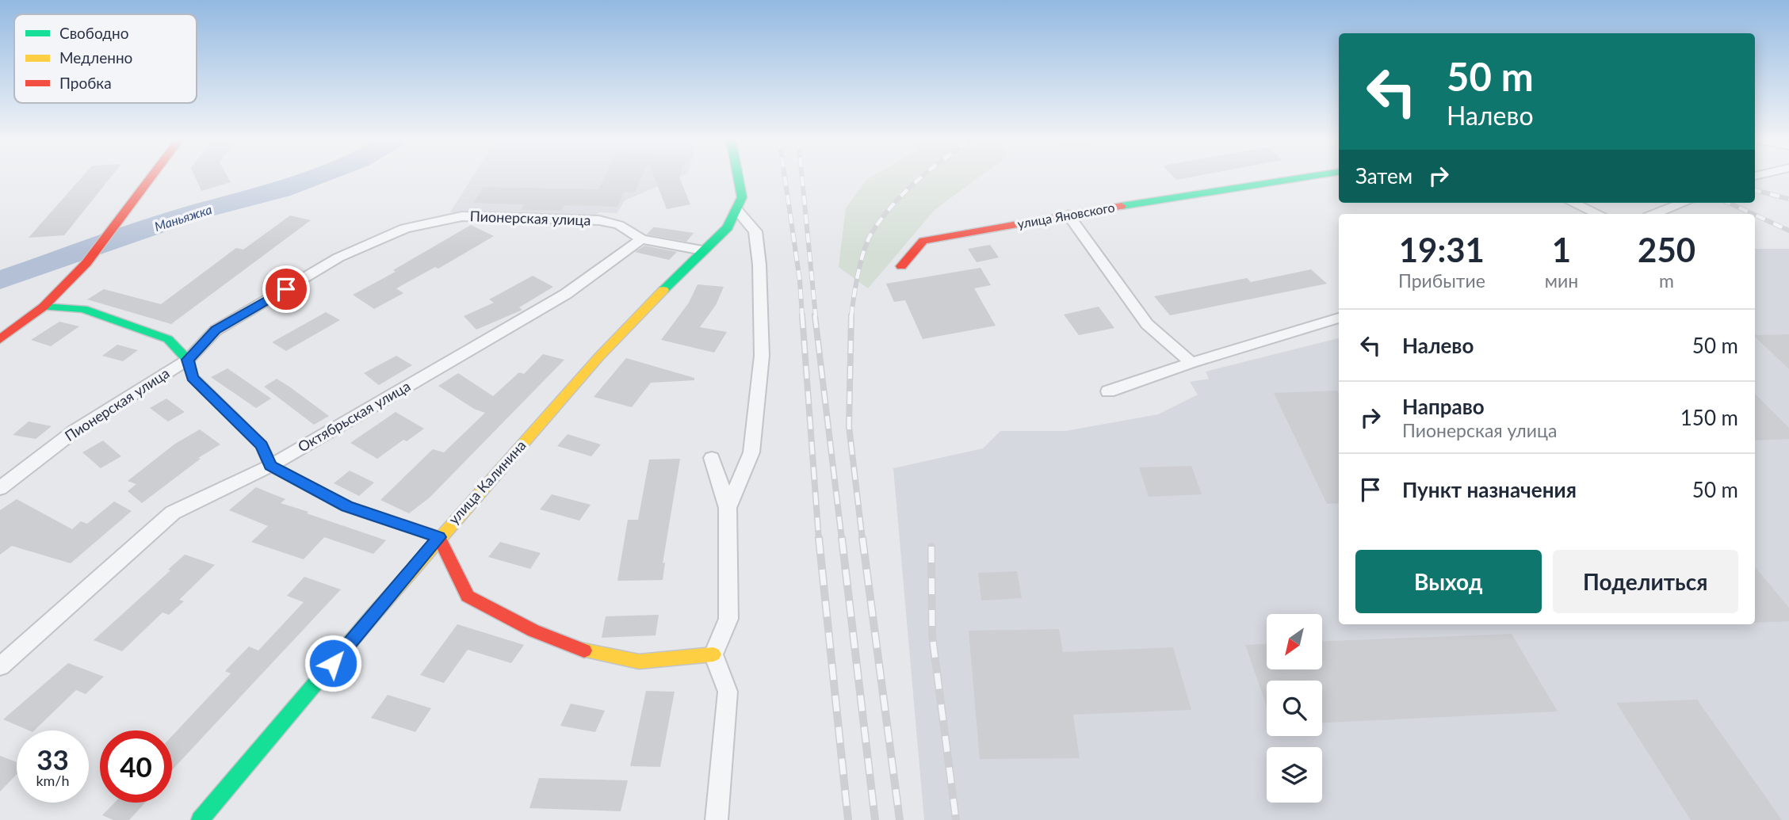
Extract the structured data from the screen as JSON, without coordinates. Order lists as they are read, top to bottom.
{
  "streets": {
    "street": [
      "улица Яновского",
      "Пионерская улица",
      "Октябрьская улица",
      "улица Калинина"
    ]
  },
  "crossings": [
    ["Пионерская улица", "Октябрьская улица"],
    ["Пионерская улица", "улица Калинина"]
  ],
  "water": ["Маньяжка"],
  "legend": ["Свободно", "Медленно", "Пробка"],
  "north": "bottom left",
  "page": {
    "turn": ["50 m", "Налево"],
    "then": "Затем",
    "eta": [
      "19:31",
      "Прибытие",
      "1",
      "мин",
      "250",
      "m"
    ],
    "list": [
      {
        "name": "Налево",
        "value": "50 m"
      },
      {
        "name": "Направо",
        "note": "Пионерская улица",
        "value": "150 m"
      },
      {
        "name": "Пункт назначения",
        "value": "50 m"
      }
    ],
    "buttons": ["Выход", "Поделиться"],
    "speed": "33 km/h",
    "limit": "40"
  }
}
